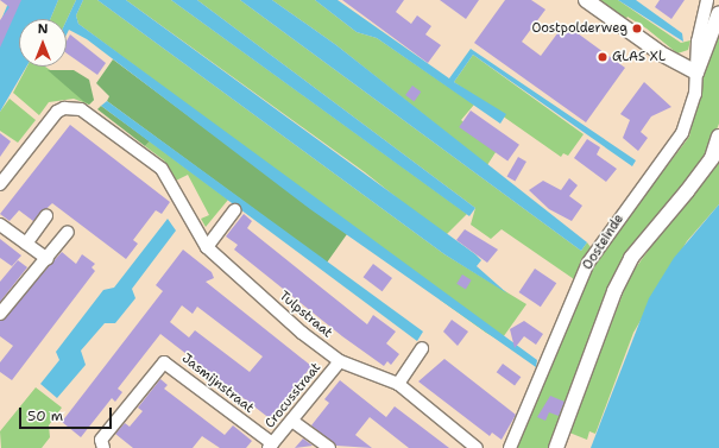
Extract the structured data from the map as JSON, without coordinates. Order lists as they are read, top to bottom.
{
  "streets": {
    "street": [
      "Oosteinde",
      "Tulpstraat",
      "Jasmijnstraat",
      "Crocusstraat"
    ]
  },
  "crossings": [
    ["Tulpstraat", "Crocusstraat"],
    ["Jasmijnstraat", "Crocusstraat"]
  ],
  "places": ["Oostpolderweg", "GLAS XL"],
  "scale_bar": "50 m",
  "north": "top"
}
